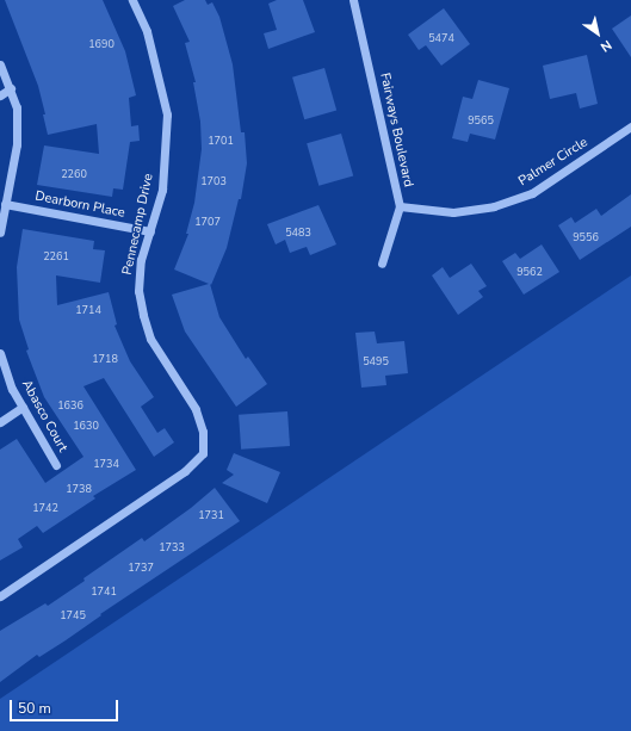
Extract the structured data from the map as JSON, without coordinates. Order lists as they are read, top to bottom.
{
  "streets": {
    "street": [
      "Fairways Boulevard",
      "Palmer Circle",
      "Dearborn Place",
      "Pennecamp Drive",
      "Abasco Court"
    ]
  },
  "crossings": [
    ["Fairways Boulevard", "Palmer Circle"],
    ["Dearborn Place", "Pennecamp Drive"]
  ],
  "house_numbers": [
    "5474",
    "1690",
    "9565",
    "1701",
    "2260",
    "1703",
    "1707",
    "5483",
    "9556",
    "2261",
    "9562",
    "1714",
    "1718",
    "5495",
    "1636",
    "1630",
    "1734",
    "1738",
    "1742",
    "1731",
    "1733",
    "1737",
    "1741",
    "1745"
  ],
  "scale_bar": "50 m",
  "north": "bottom right"
}
